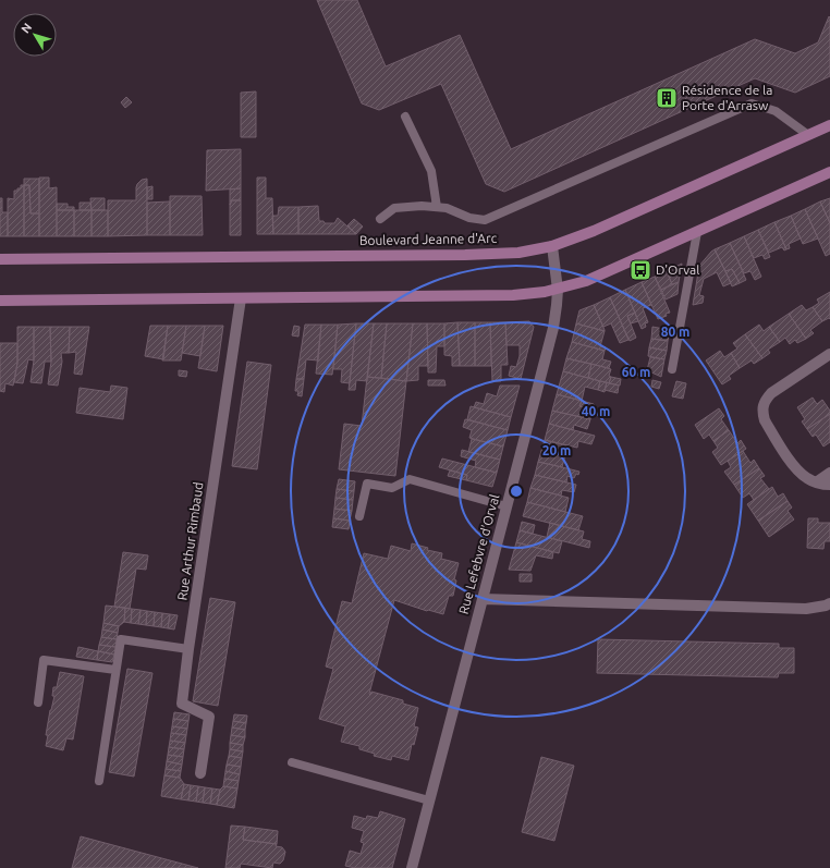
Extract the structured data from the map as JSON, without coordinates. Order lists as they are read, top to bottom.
{
  "streets": {
    "main road": ["Boulevard Jeanne d'Arc"],
    "street": ["Rue Arthur Rimbaud", "Rue Lefebvre d'Orval"]
  },
  "crossings": [
    ["Boulevard Jeanne d'Arc", "Rue Lefebvre d'Orval"]
  ],
  "places": {
    "building": ["Résidence de la Porte d'Arrasw"],
    "bus stop": ["D'Orval"]
  },
  "north": "top left",
  "rings": [
    "80 m",
    "60 m",
    "40 m",
    "20 m"
  ]
}
